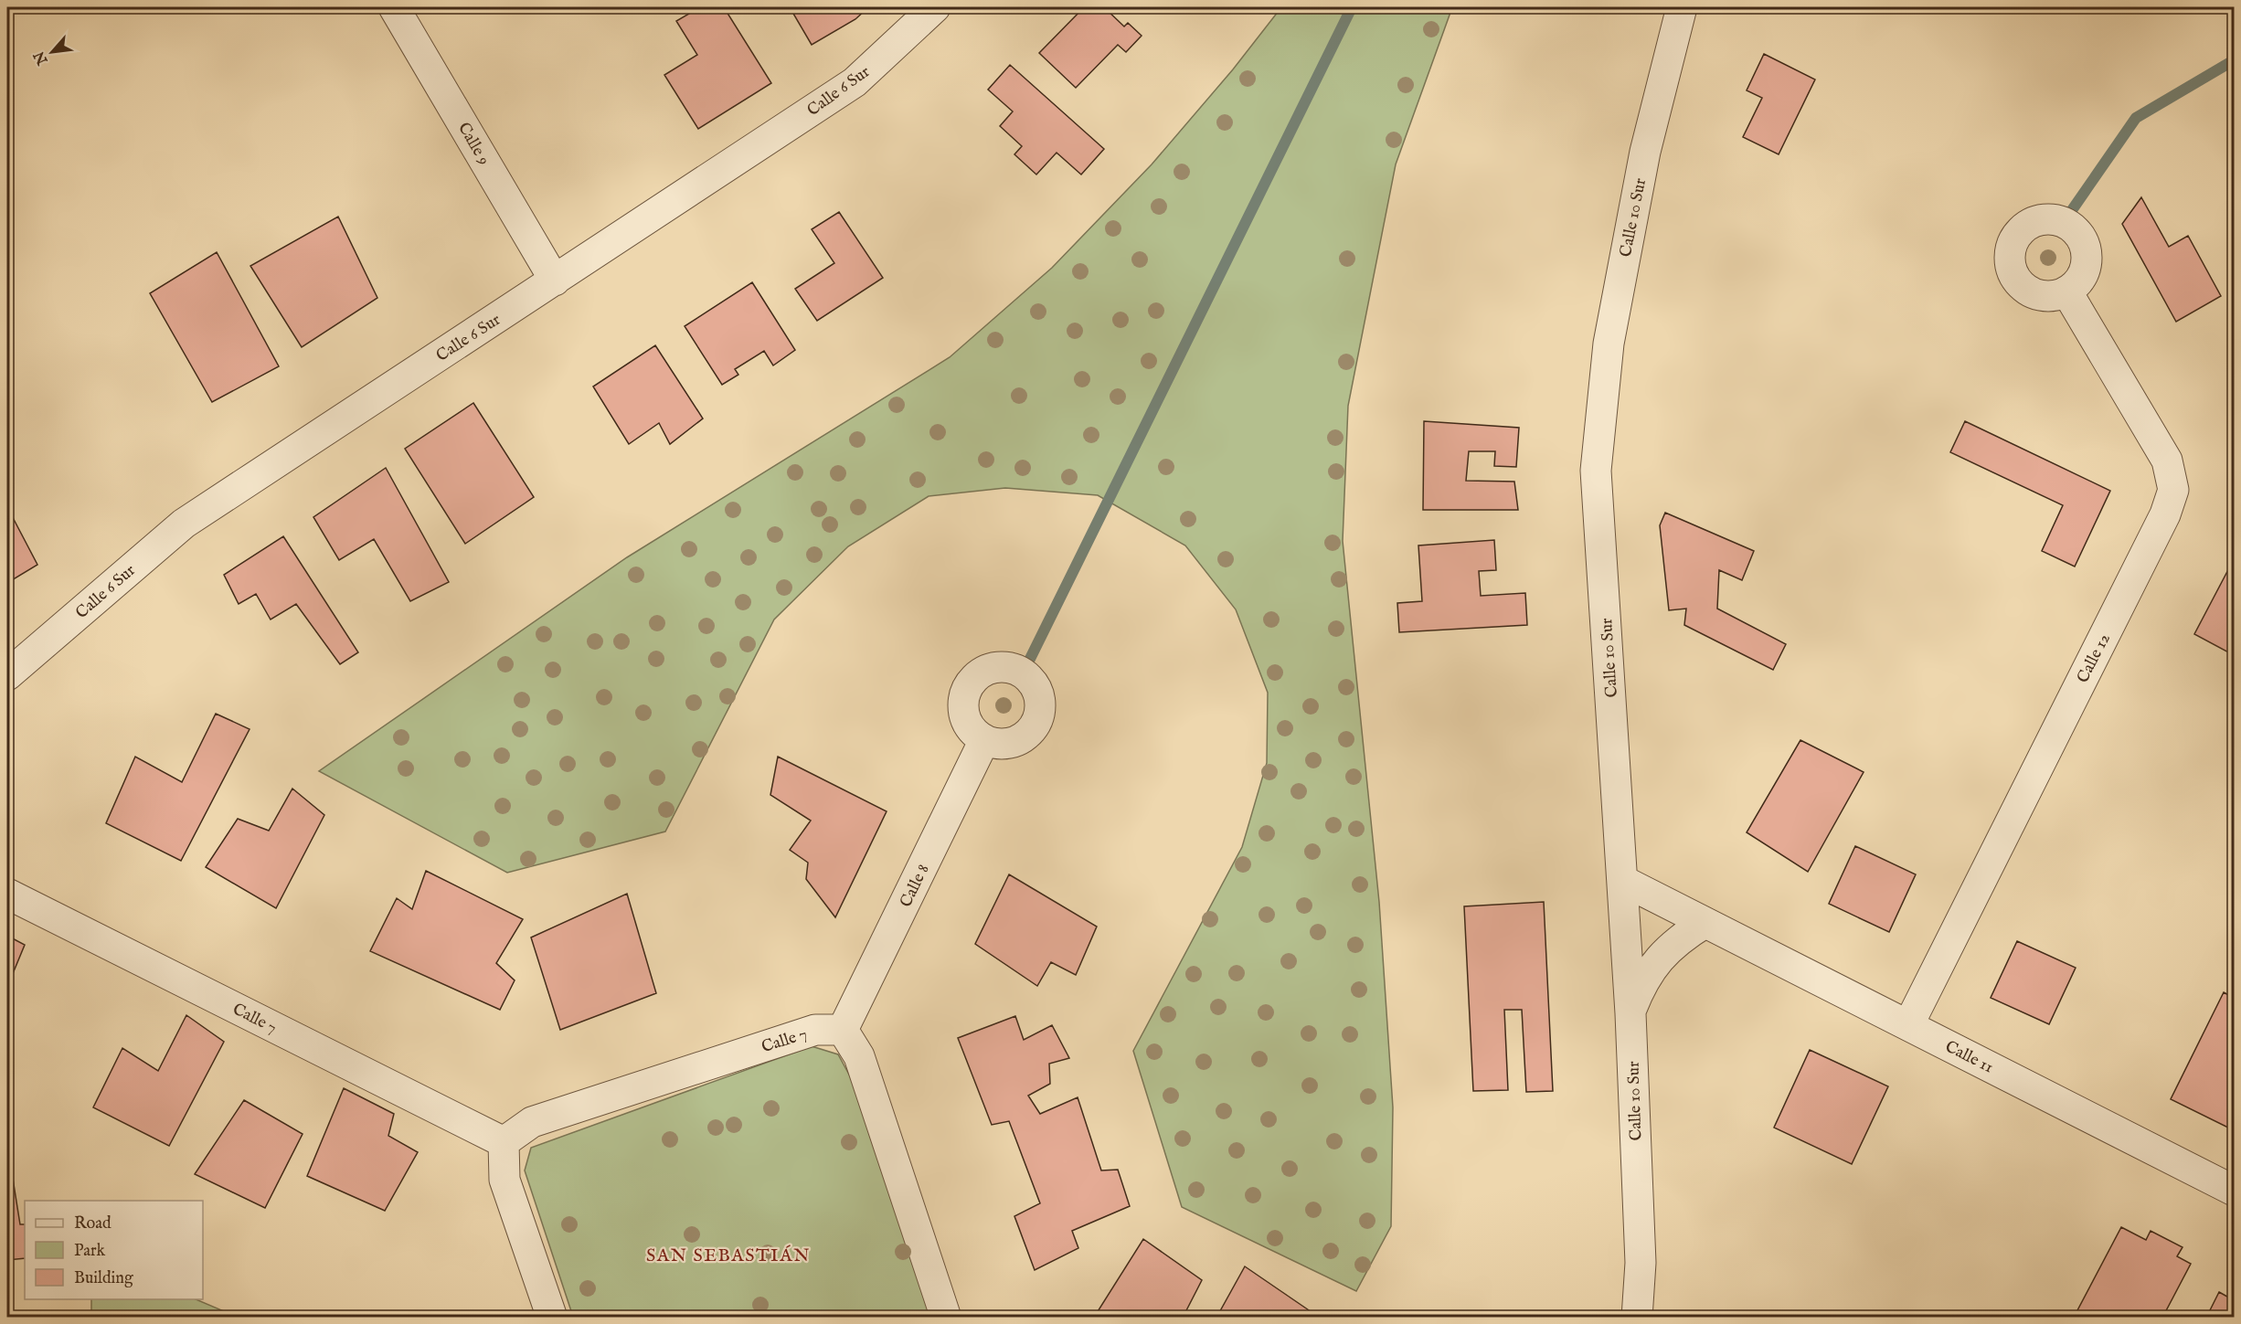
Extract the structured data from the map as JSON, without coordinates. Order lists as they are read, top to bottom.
{
  "streets": {
    "street": [
      "Calle 6 Sur",
      "Calle 9",
      "Calle 10 Sur",
      "Calle 12",
      "Calle 8",
      "Calle 7",
      "Calle 11"
    ]
  },
  "crossings": [
    ["Calle 6 Sur", "Calle 9"],
    ["Calle 10 Sur", "Calle 11"],
    ["Calle 12", "Calle 11"],
    ["Calle 8", "Calle 7"]
  ],
  "districts": ["SAN SEBASTIÁN"],
  "legend": ["Road", "Park", "Building"],
  "north": "bottom left"
}
